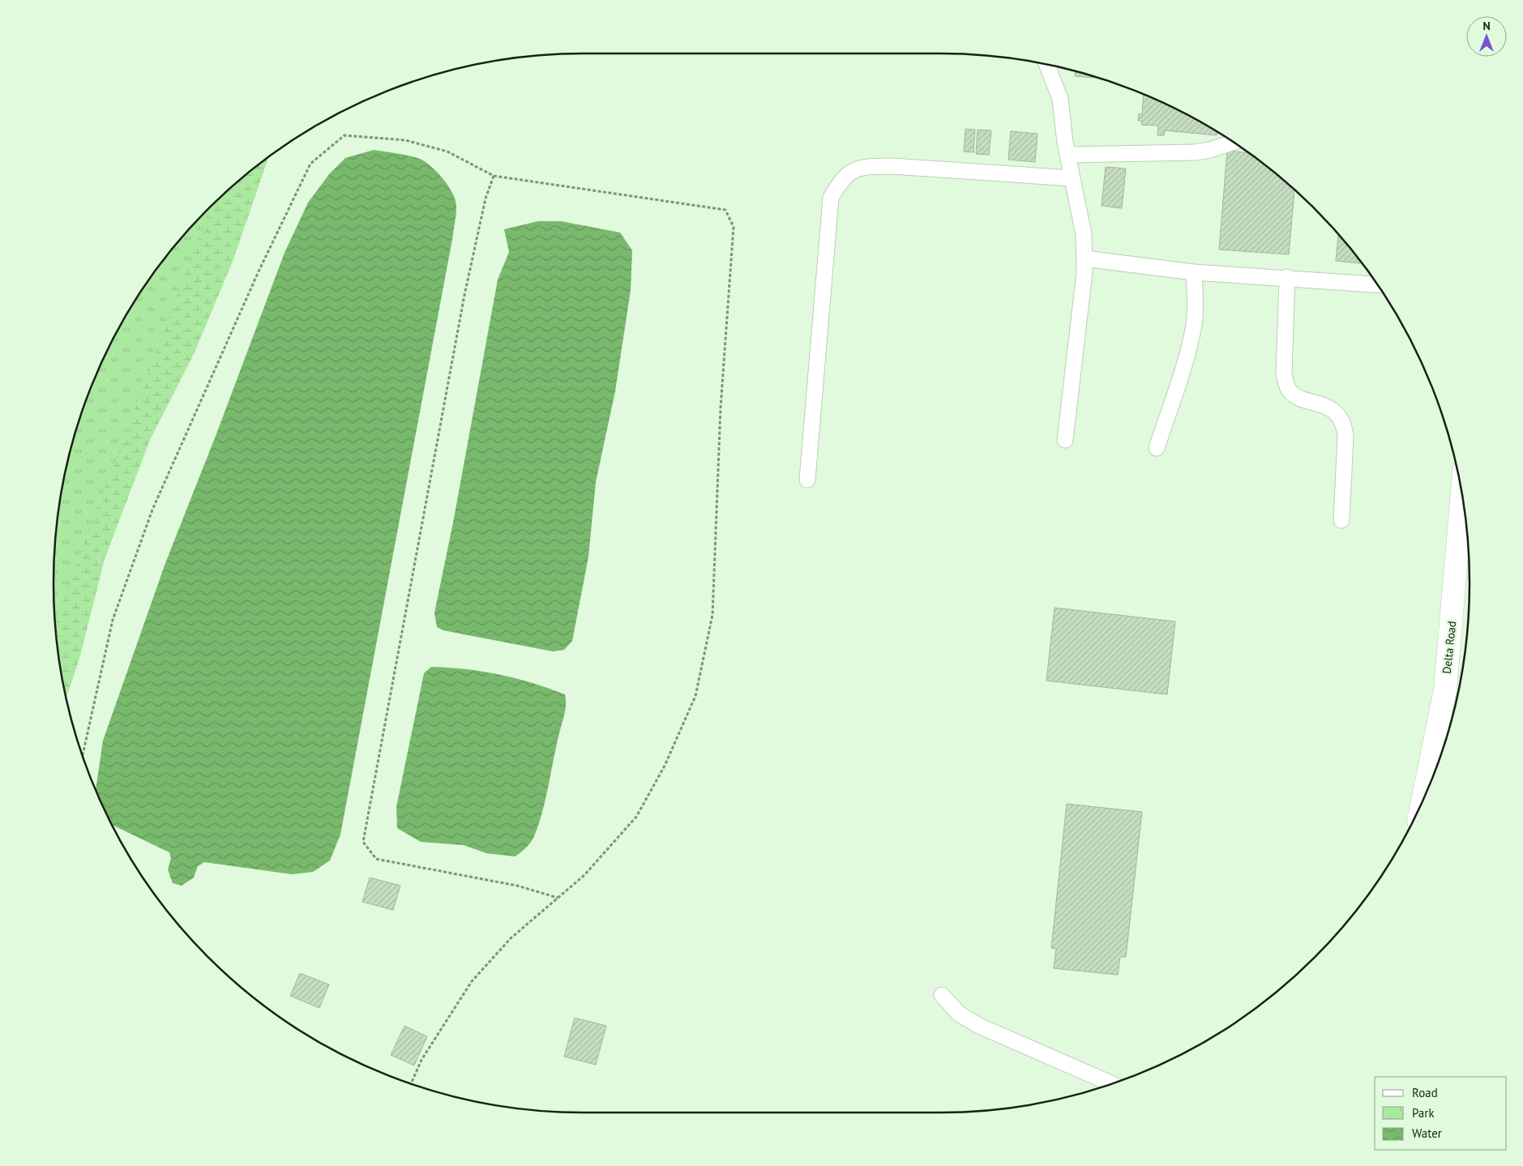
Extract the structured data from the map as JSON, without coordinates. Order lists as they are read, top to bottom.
{
  "streets": {
    "street": ["Delta Road"]
  },
  "legend": ["Road", "Park", "Water"],
  "north": "top"
}
